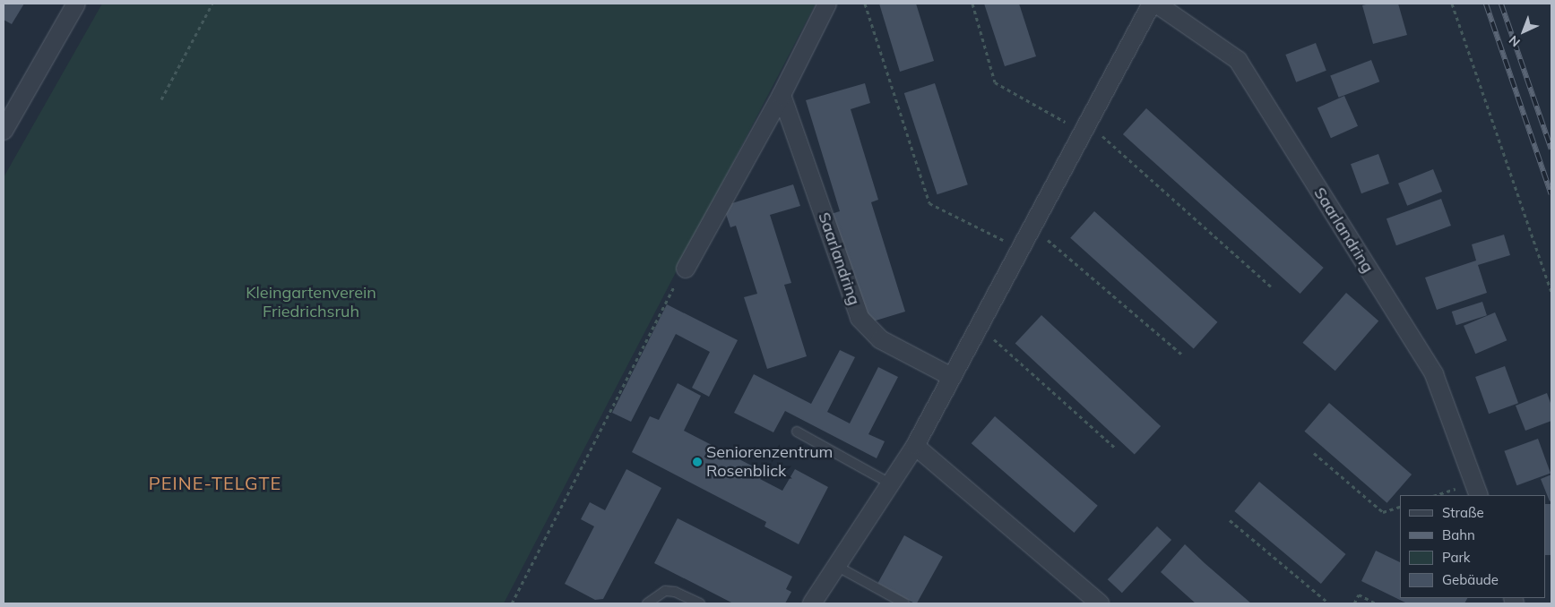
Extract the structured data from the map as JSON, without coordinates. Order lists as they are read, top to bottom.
{
  "streets": {
    "street": ["Saarlandring"]
  },
  "districts": ["PEINE-TELGTE"],
  "parks": ["Kleingartenverein Friedrichsruh"],
  "places": ["Seniorenzentrum Rosenblick"],
  "legend": [
    "Straße",
    "Bahn",
    "Park",
    "Gebäude"
  ],
  "north": "bottom left"
}
